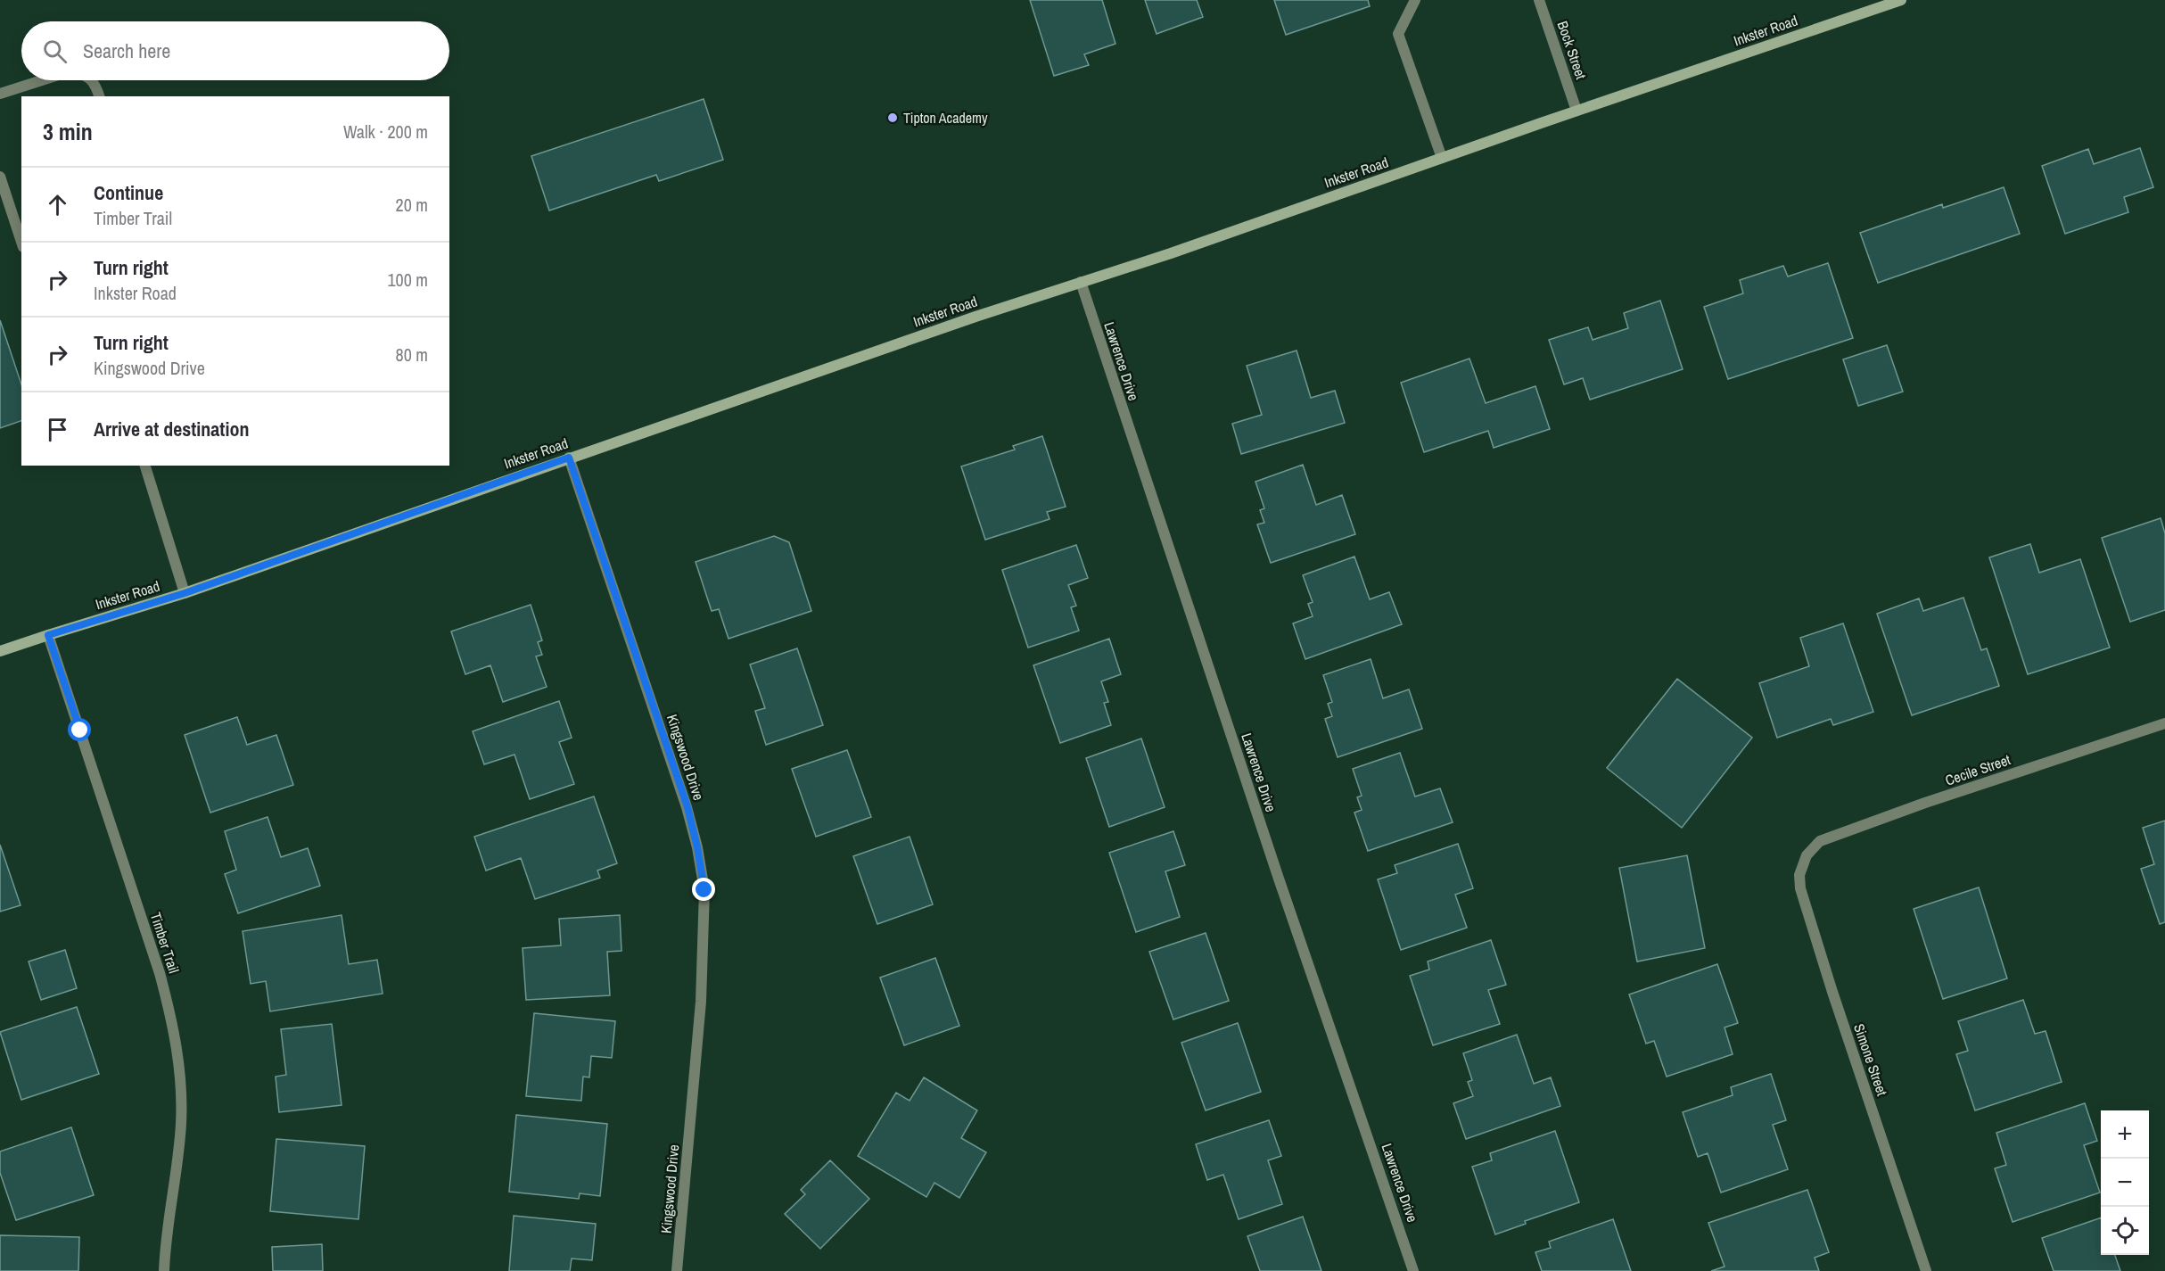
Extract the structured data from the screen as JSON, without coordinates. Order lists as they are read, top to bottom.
{
  "streets": {
    "main road": ["Inkster Road"],
    "street": [
      "Bock Street",
      "Lawrence Drive",
      "Kingswood Drive",
      "Cecile Street",
      "Timber Trail",
      "Simone Street"
    ]
  },
  "crossings": [
    ["Inkster Road", "Bock Street"],
    ["Inkster Road", "Lawrence Drive"],
    ["Inkster Road", "Kingswood Drive"],
    ["Inkster Road", "Timber Trail"],
    ["Cecile Street", "Simone Street"]
  ],
  "places": ["Tipton Academy"],
  "page": {
    "search": "Search here",
    "heading": ["3 min", "Walk · 200 m"],
    "list": [
      ["Continue", "Timber Trail", "20 m"],
      ["Turn right", "Inkster Road", "100 m"],
      ["Turn right", "Kingswood Drive", "80 m"],
      "Arrive at destination"
    ],
    "map_buttons": ["+", "−"]
  }
}
